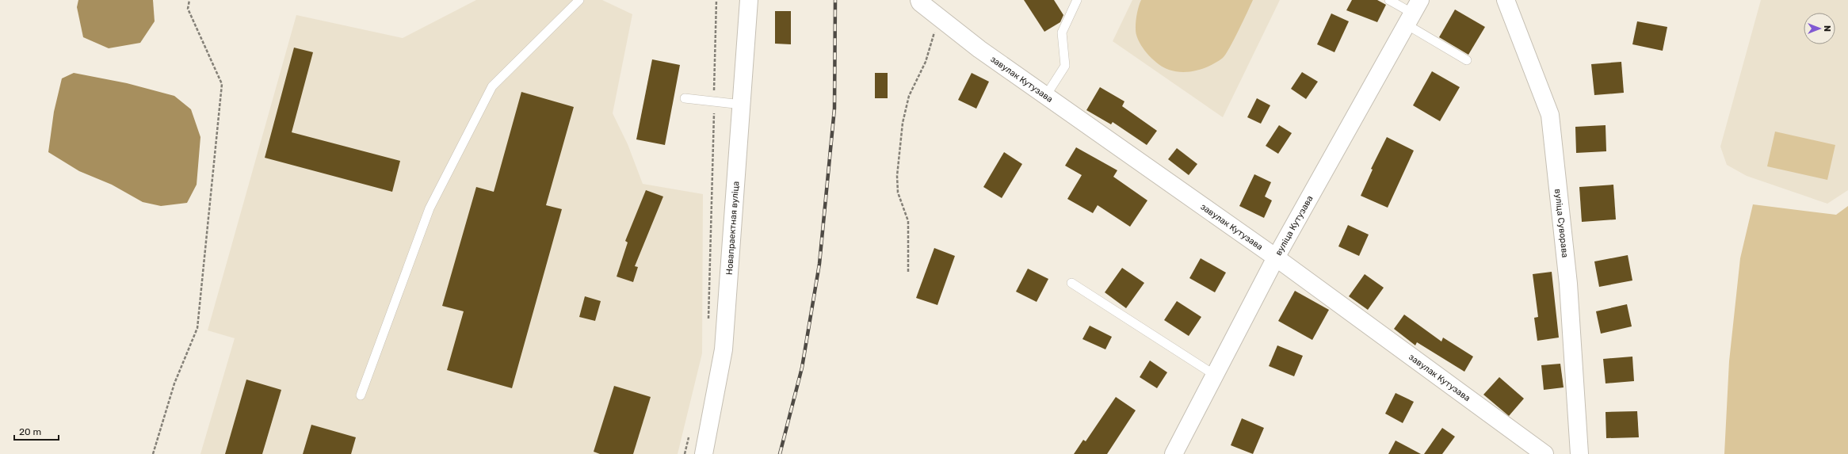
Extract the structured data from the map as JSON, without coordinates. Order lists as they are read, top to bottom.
{
  "streets": {
    "street": [
      "завулак Кутузава",
      "вуліца Суворава",
      "вуліца Кутузава",
      "Новапраектная вуліца"
    ]
  },
  "crossings": [
    ["завулак Кутузава", "вуліца Кутузава"]
  ],
  "scale_bar": "20 m",
  "north": "right"
}
